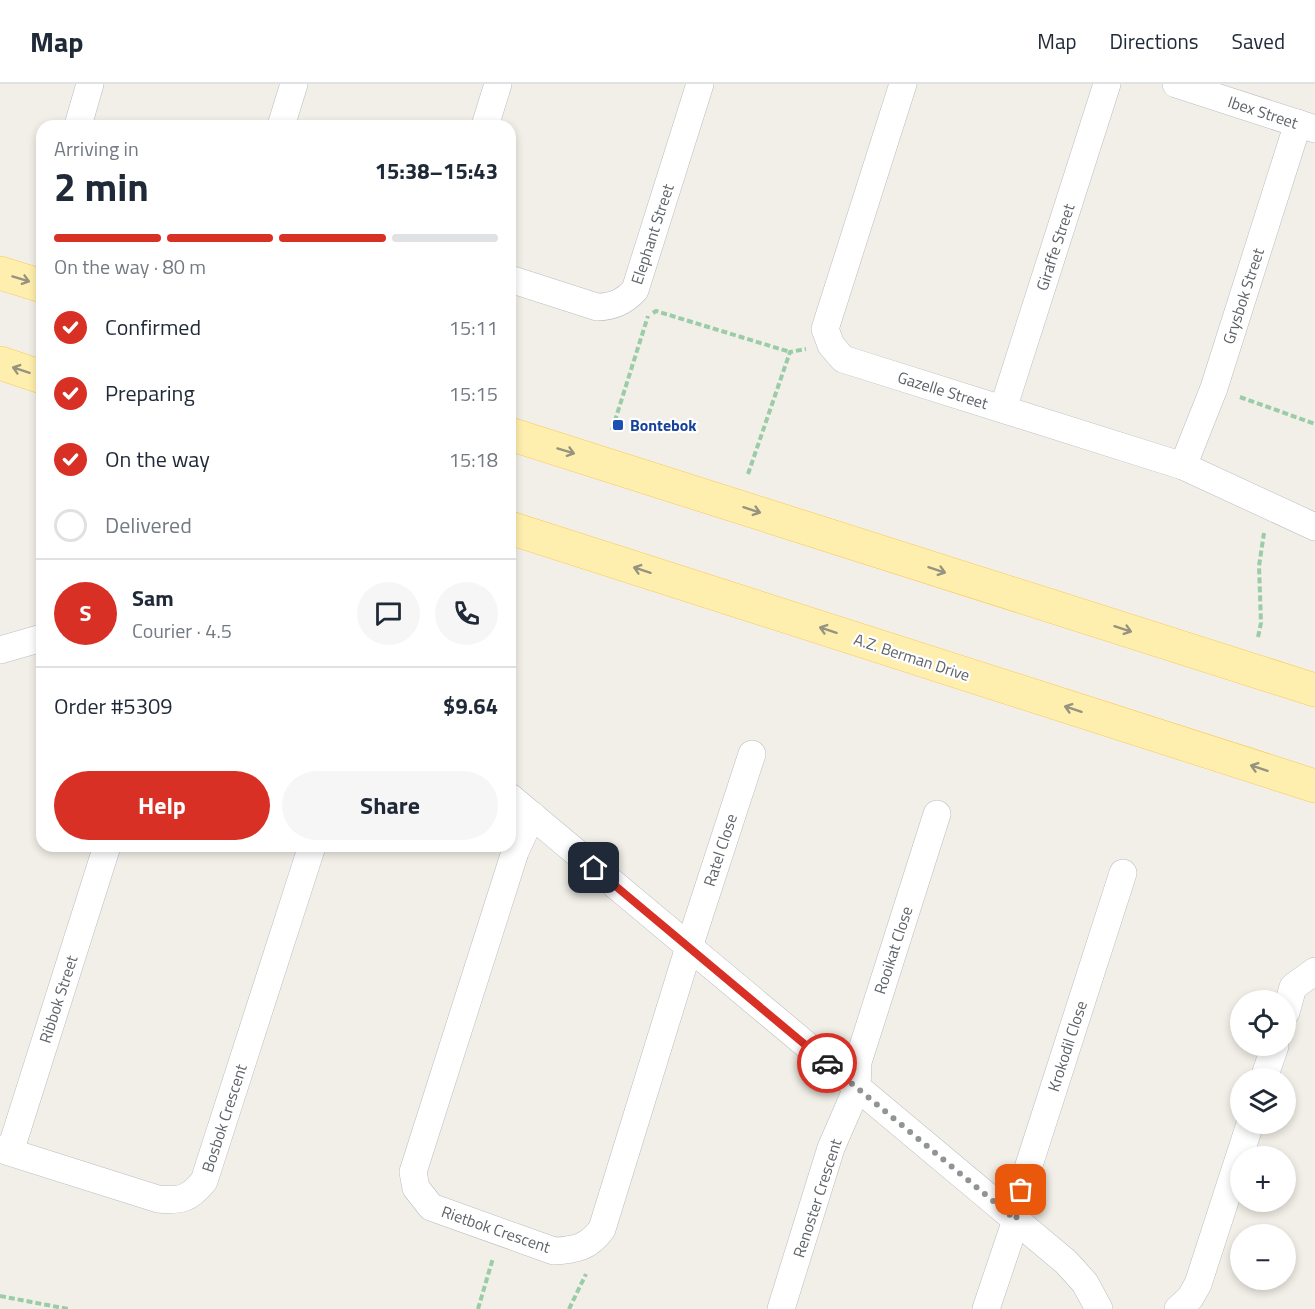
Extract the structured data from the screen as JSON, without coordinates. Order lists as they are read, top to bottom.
{
  "streets": {
    "main road": ["A.Z. Berman Drive"],
    "street": [
      "Ibex Street",
      "Elephant Street",
      "Giraffe Street",
      "Grysbok Street",
      "Gazelle Street",
      "Ratel Close",
      "Rooikat Close",
      "Ribbok Street",
      "Krokodil Close",
      "Bosbok Crescent",
      "Renoster Crescent",
      "Rietbok Crescent"
    ]
  },
  "crossings": [
    ["Ibex Street", "Grysbok Street"],
    ["Giraffe Street", "Gazelle Street"],
    ["Grysbok Street", "Gazelle Street"],
    ["Rooikat Close", "Renoster Crescent"],
    ["Ribbok Street", "Bosbok Crescent"]
  ],
  "places": {
    "transit": ["Bontebok"]
  },
  "page": {
    "header": "Map",
    "nav": ["Map", "Directions", "Saved"],
    "heading": ["2 min", "Arriving in", "15:38–15:43"],
    "panel": [
      "Sam",
      "Courier · 4.5",
      "Order #5309",
      "$9.64"
    ],
    "bar": "On the way · 80 m",
    "list": [
      ["Confirmed", "15:11"],
      ["Preparing", "15:15"],
      ["On the way", "15:18"],
      "Delivered"
    ],
    "round": "S",
    "buttons": ["Help", "Share"],
    "map_buttons": ["+", "−"]
  }
}
